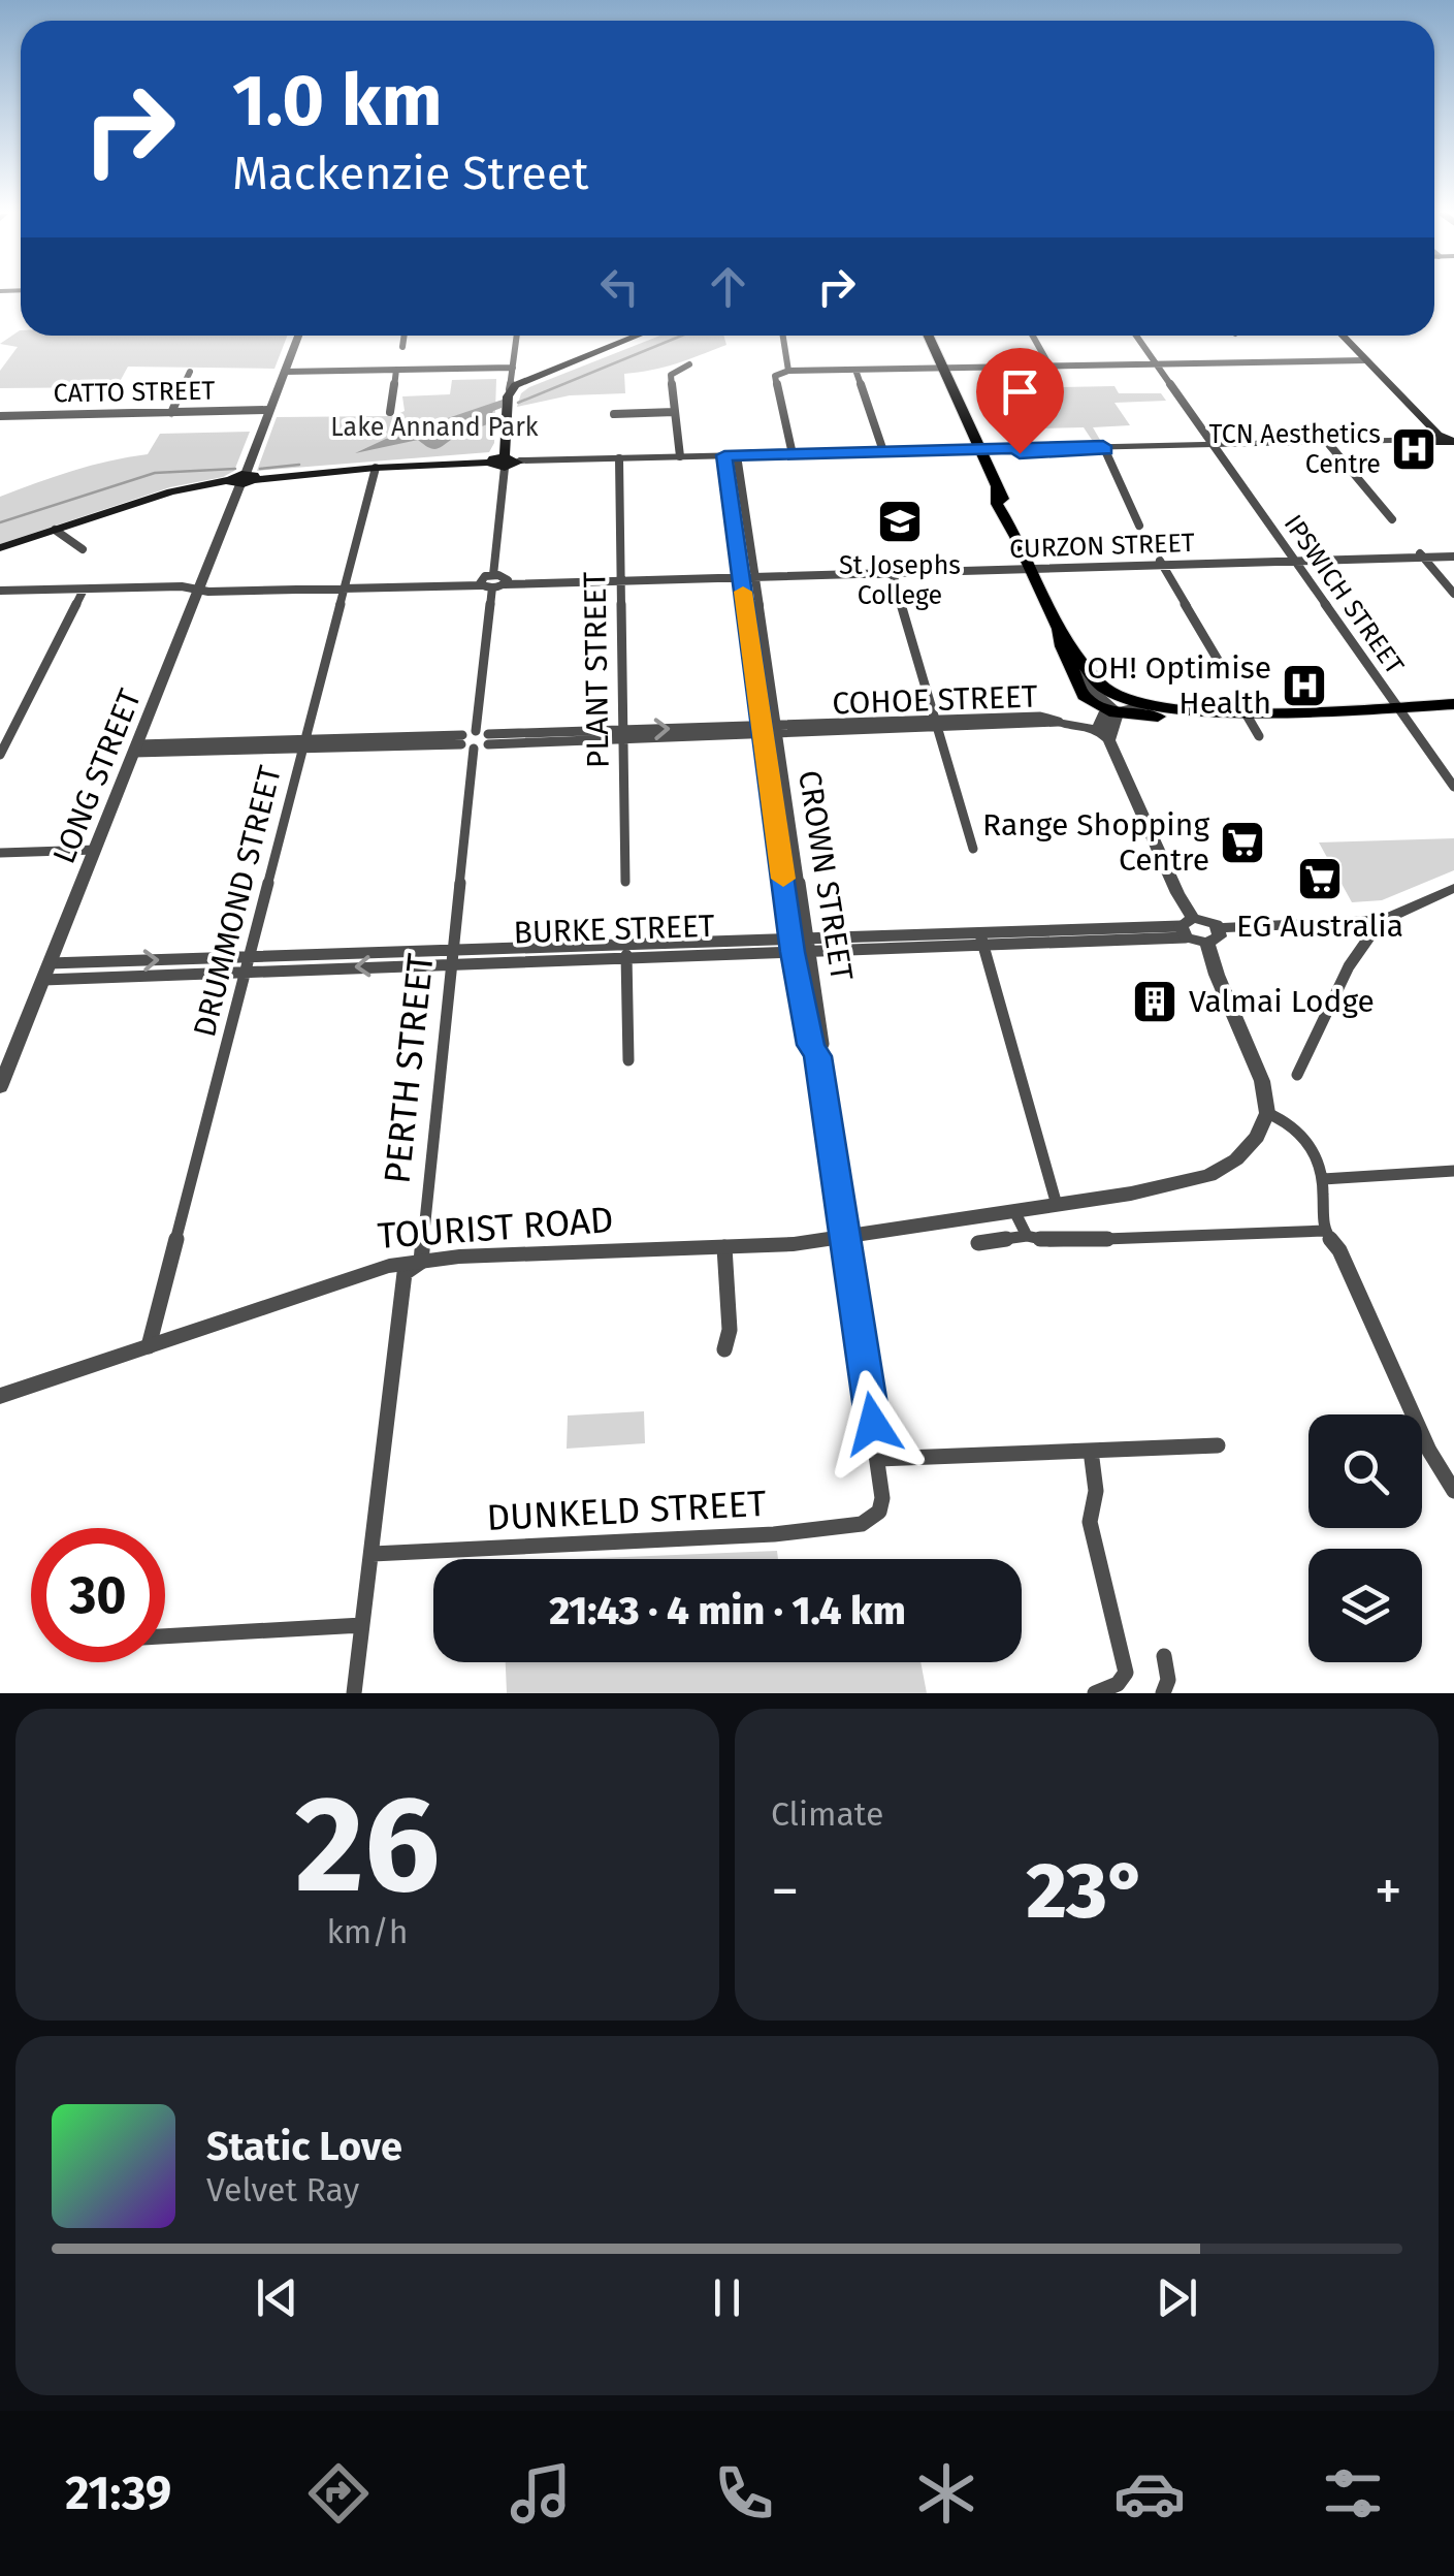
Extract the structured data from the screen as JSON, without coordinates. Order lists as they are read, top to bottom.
{
  "streets": {
    "street": [
      "CATTO STREET",
      "CURZON STREET",
      "IPSWICH STREET",
      "PLANT STREET",
      "COHOE STREET",
      "LONG STREET",
      "CROWN STREET",
      "DRUMMOND STREET",
      "BURKE STREET",
      "PERTH STREET",
      "TOURIST ROAD",
      "DUNKELD STREET"
    ]
  },
  "crossings": [
    ["CATTO STREET", "LONG STREET"],
    ["CURZON STREET", "IPSWICH STREET"],
    ["CURZON STREET", "PLANT STREET"],
    ["CURZON STREET", "CROWN STREET"],
    ["PLANT STREET", "COHOE STREET"],
    ["COHOE STREET", "CROWN STREET"],
    ["LONG STREET", "BURKE STREET"],
    ["CROWN STREET", "BURKE STREET"],
    ["CROWN STREET", "TOURIST ROAD"],
    ["CROWN STREET", "DUNKELD STREET"],
    ["DRUMMOND STREET", "BURKE STREET"],
    ["DRUMMOND STREET", "TOURIST ROAD"],
    ["BURKE STREET", "PERTH STREET"],
    ["PERTH STREET", "TOURIST ROAD"],
    ["PERTH STREET", "DUNKELD STREET"]
  ],
  "parks": ["Lake Annand Park"],
  "places": {
    "hospital": ["TCN Aesthetics Centre", "OH! Optimise Health"],
    "school or university": ["St Josephs College"],
    "supermarket": ["Range Shopping Centre", "EG Australia"],
    "building": ["Valmai Lodge"]
  },
  "page": {
    "turn": ["1.0 km", "Mackenzie Street"],
    "limit": "30",
    "trip": "21:43 · 4 min · 1.4 km",
    "tile": [
      ["26", "km/h"],
      "Climate"
    ],
    "heat": ["−", "23°", "+"],
    "song": ["Static Love", "Velvet Ray"],
    "tabs": "21:39"
  }
}
